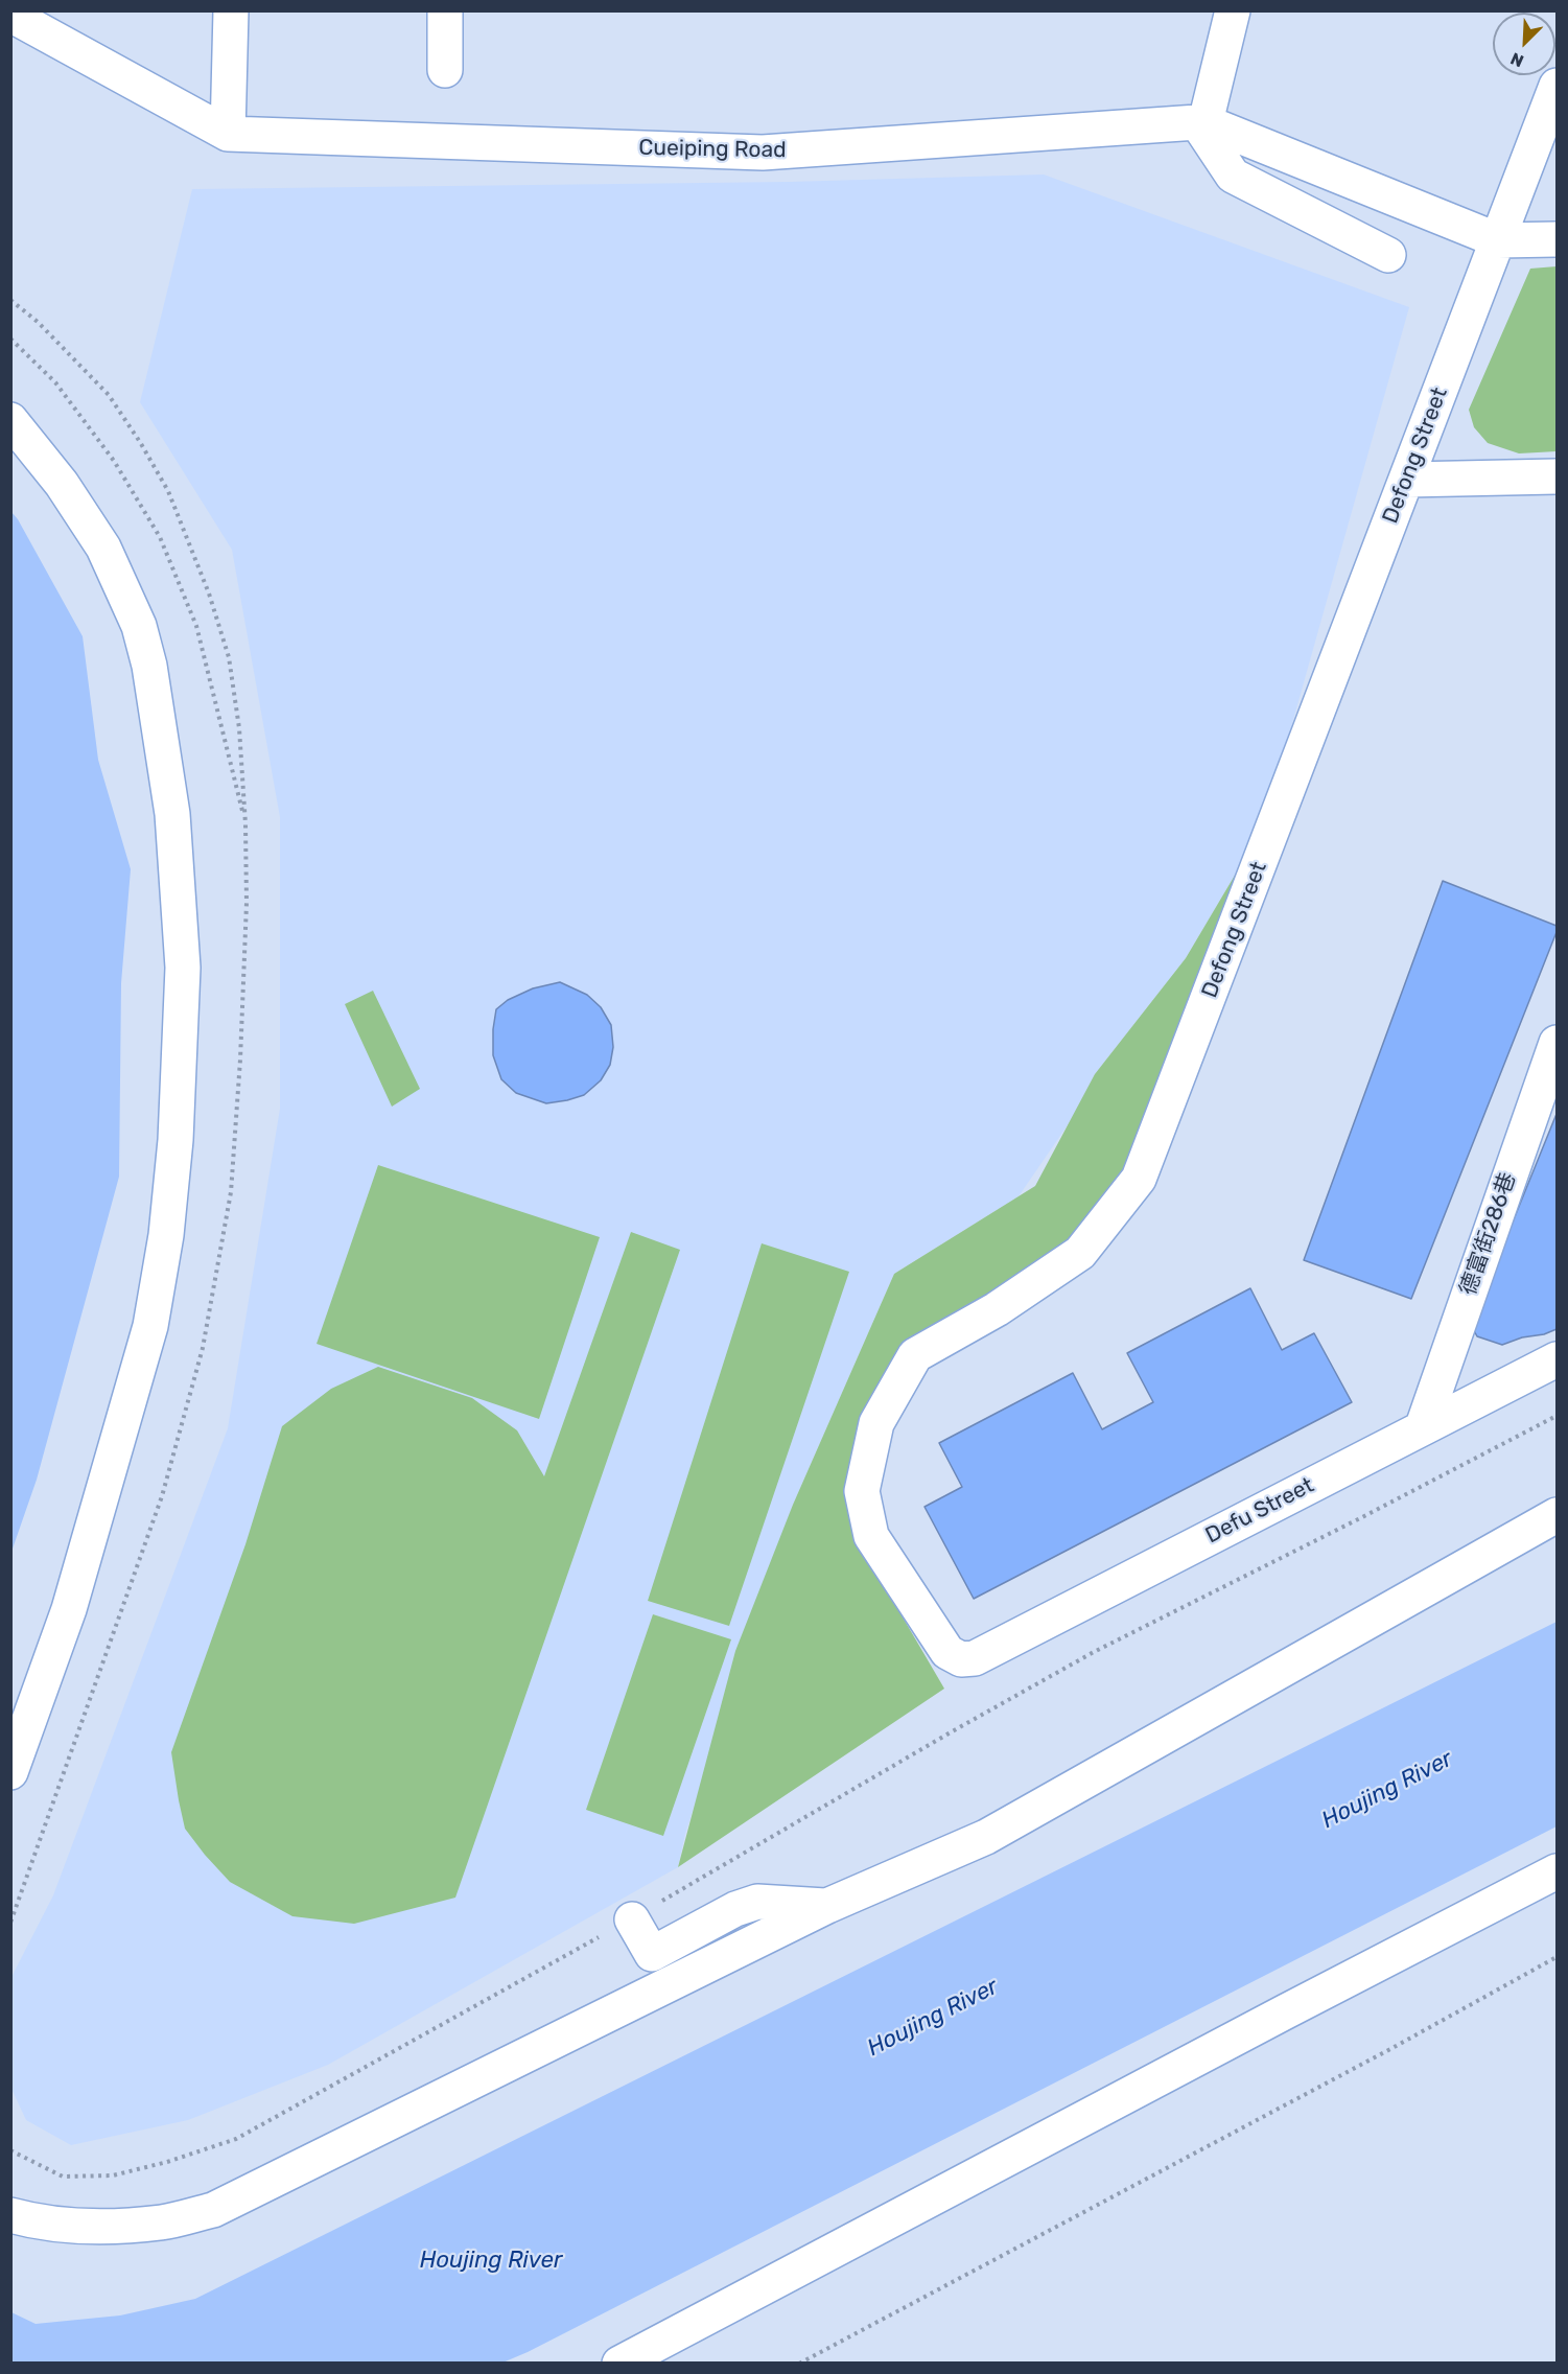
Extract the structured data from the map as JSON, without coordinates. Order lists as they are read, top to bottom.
{
  "streets": {
    "street": [
      "Cueiping Road",
      "Defong Street",
      "德富街286巷",
      "Defu Street"
    ]
  },
  "crossings": [
    ["Defong Street", "Defu Street"],
    ["德富街286巷", "Defu Street"]
  ],
  "water": ["Houjing River"],
  "north": "bottom left"
}
